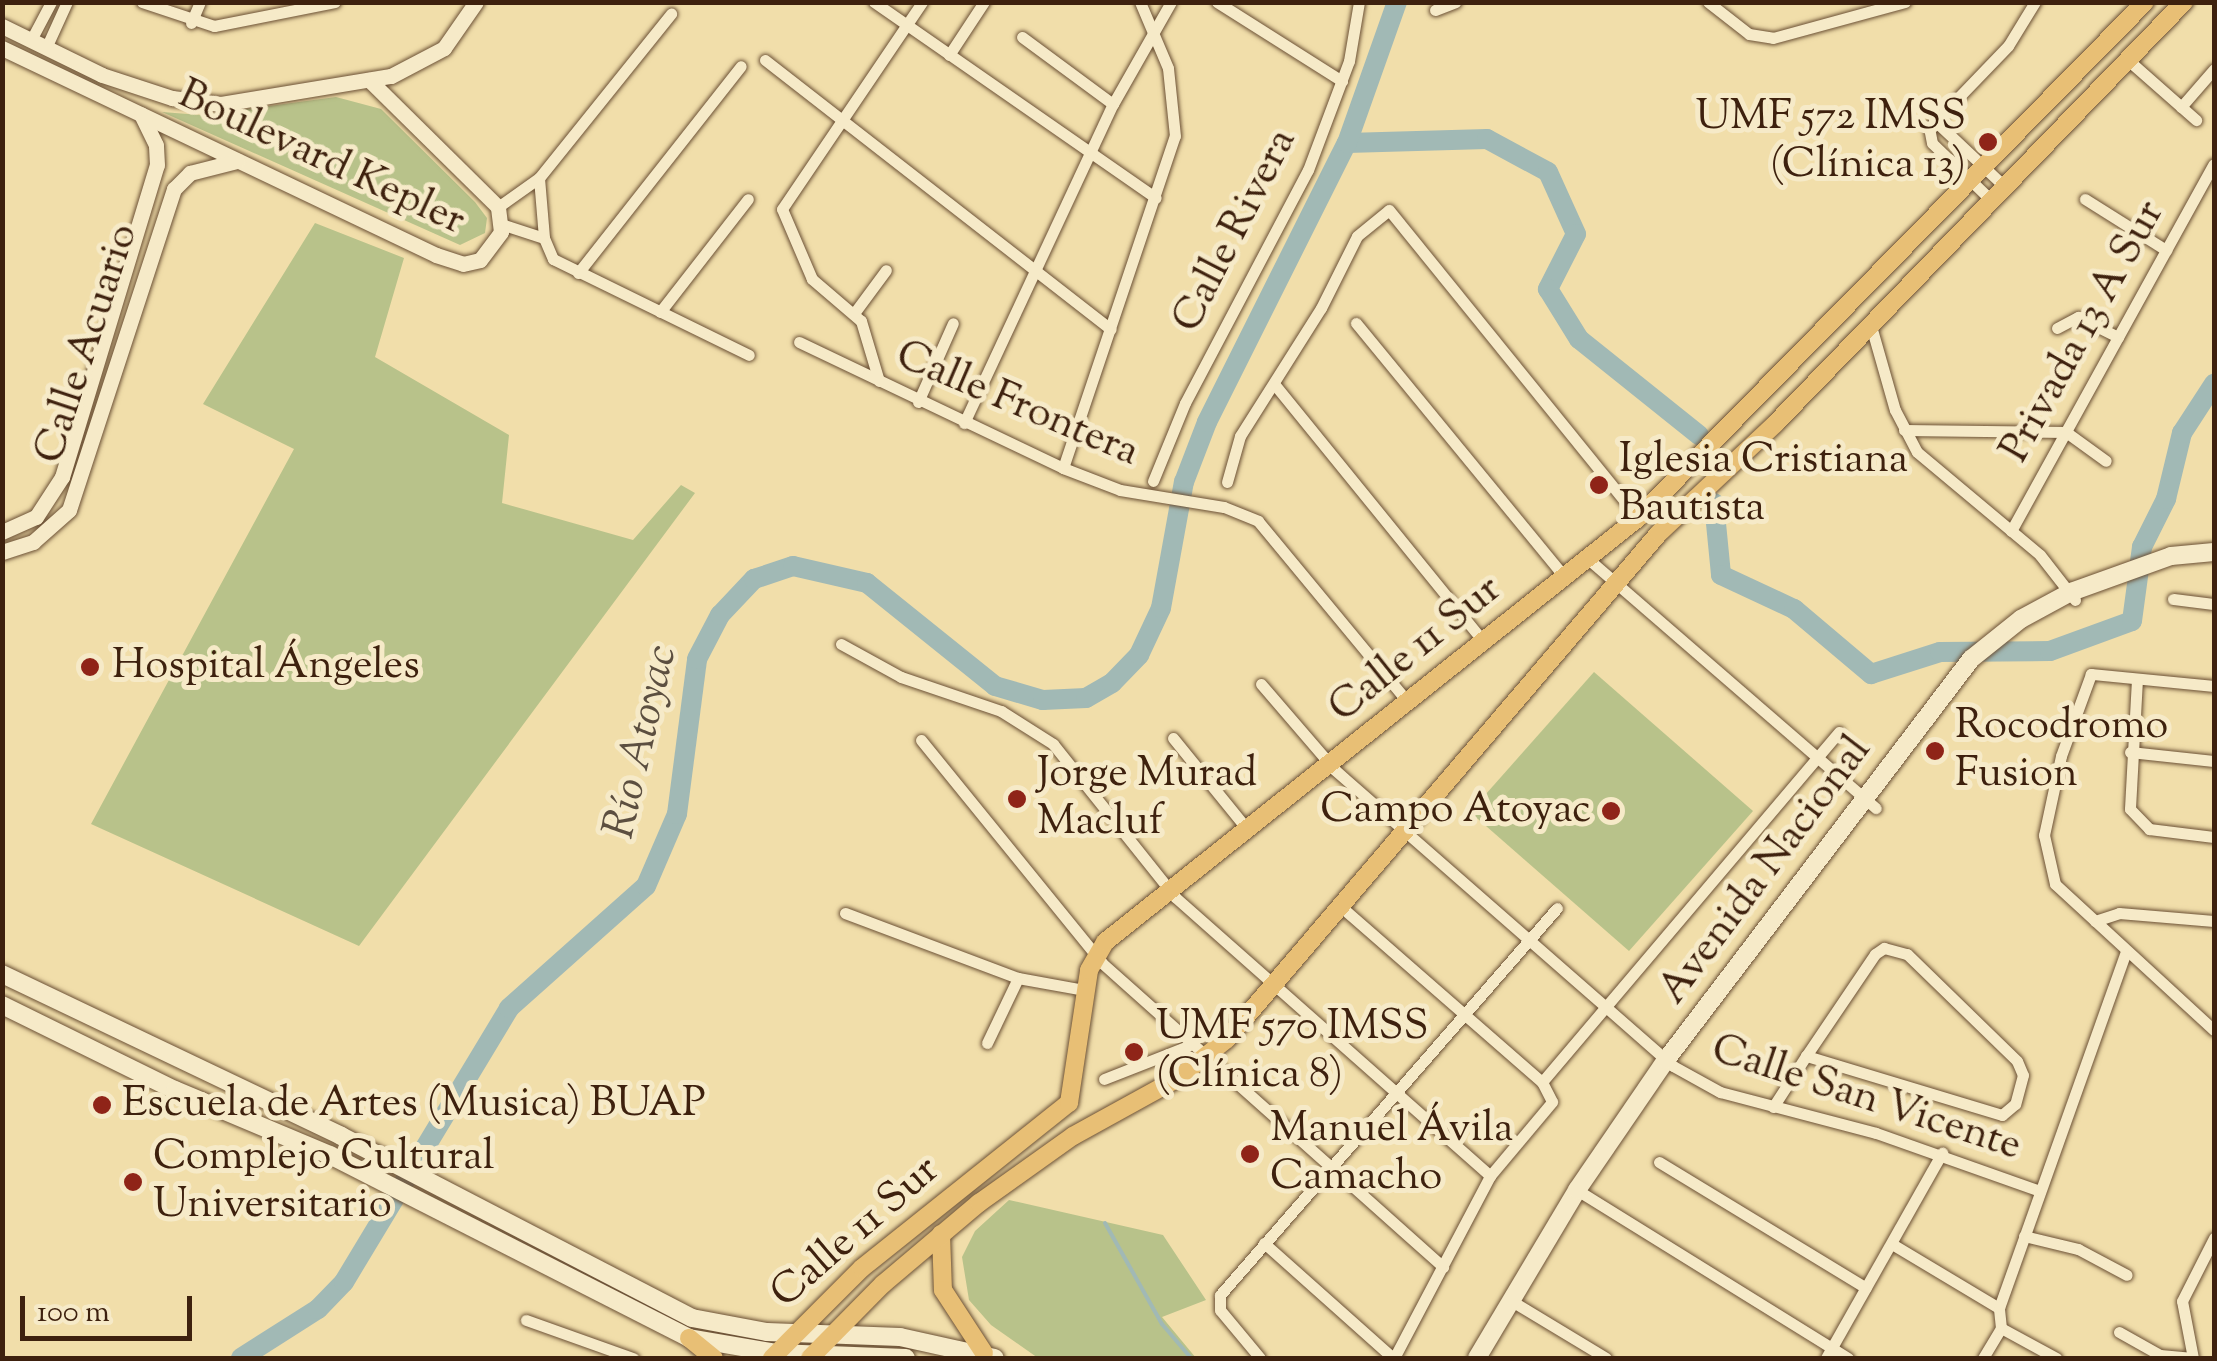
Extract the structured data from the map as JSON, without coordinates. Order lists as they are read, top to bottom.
{
  "streets": {
    "main road": ["Calle 11 Sur", "Avenida Nacional"],
    "street": [
      "Boulevard Kepler",
      "Calle Rivera",
      "Privada 13 A Sur",
      "Calle Acuario",
      "Calle Frontera",
      "Calle San Vicente"
    ]
  },
  "crossings": [
    ["Boulevard Kepler", "Calle Acuario"],
    ["Calle Frontera", "Calle 11 Sur"],
    ["Calle 11 Sur", "Calle San Vicente"],
    ["Avenida Nacional", "Calle San Vicente"]
  ],
  "water": ["Río Atoyac"],
  "places": [
    "UMF 572 IMSS (Clínica 13)",
    "Iglesia Cristiana Bautista",
    "Hospital Ángeles",
    "Rocodromo Fusion",
    "Jorge Murad Macluf",
    "Campo Atoyac",
    "UMF 570 IMSS (Clínica 8)",
    "Escuela de Artes (Musica) BUAP",
    "Manuel Ávila Camacho",
    "Complejo Cultural Universitario"
  ],
  "scale_bar": "100 m"
}
